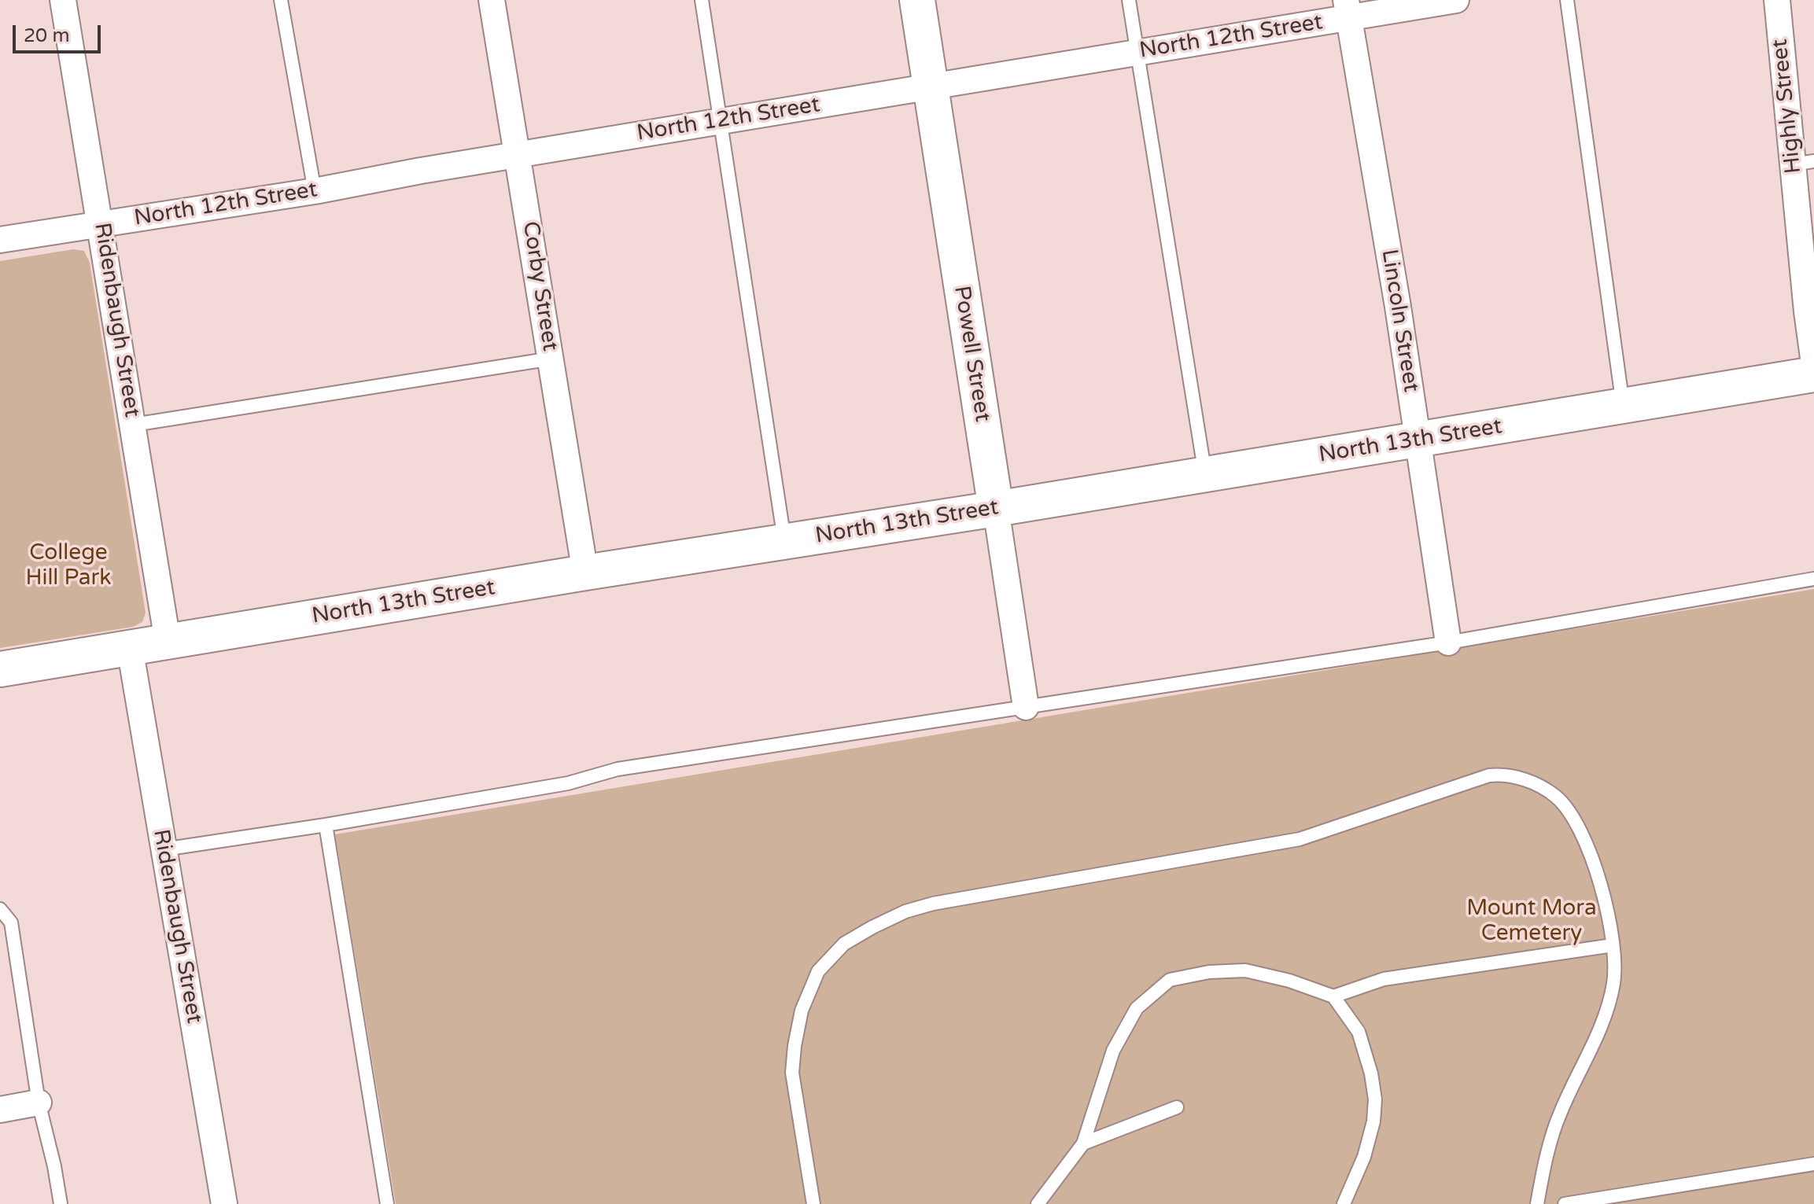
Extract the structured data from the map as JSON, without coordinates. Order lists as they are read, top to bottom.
{
  "streets": {
    "street": [
      "North 12th Street",
      "Highly Street",
      "Corby Street",
      "Ridenbaugh Street",
      "Lincoln Street",
      "Powell Street",
      "North 13th Street"
    ]
  },
  "crossings": [
    ["North 12th Street", "Corby Street"],
    ["North 12th Street", "Ridenbaugh Street"],
    ["North 12th Street", "Lincoln Street"],
    ["North 12th Street", "Powell Street"],
    ["Corby Street", "North 13th Street"],
    ["Ridenbaugh Street", "North 13th Street"],
    ["Lincoln Street", "North 13th Street"],
    ["Powell Street", "North 13th Street"]
  ],
  "parks": ["College Hill Park", "Mount Mora Cemetery"],
  "scale_bar": "20 m"
}
